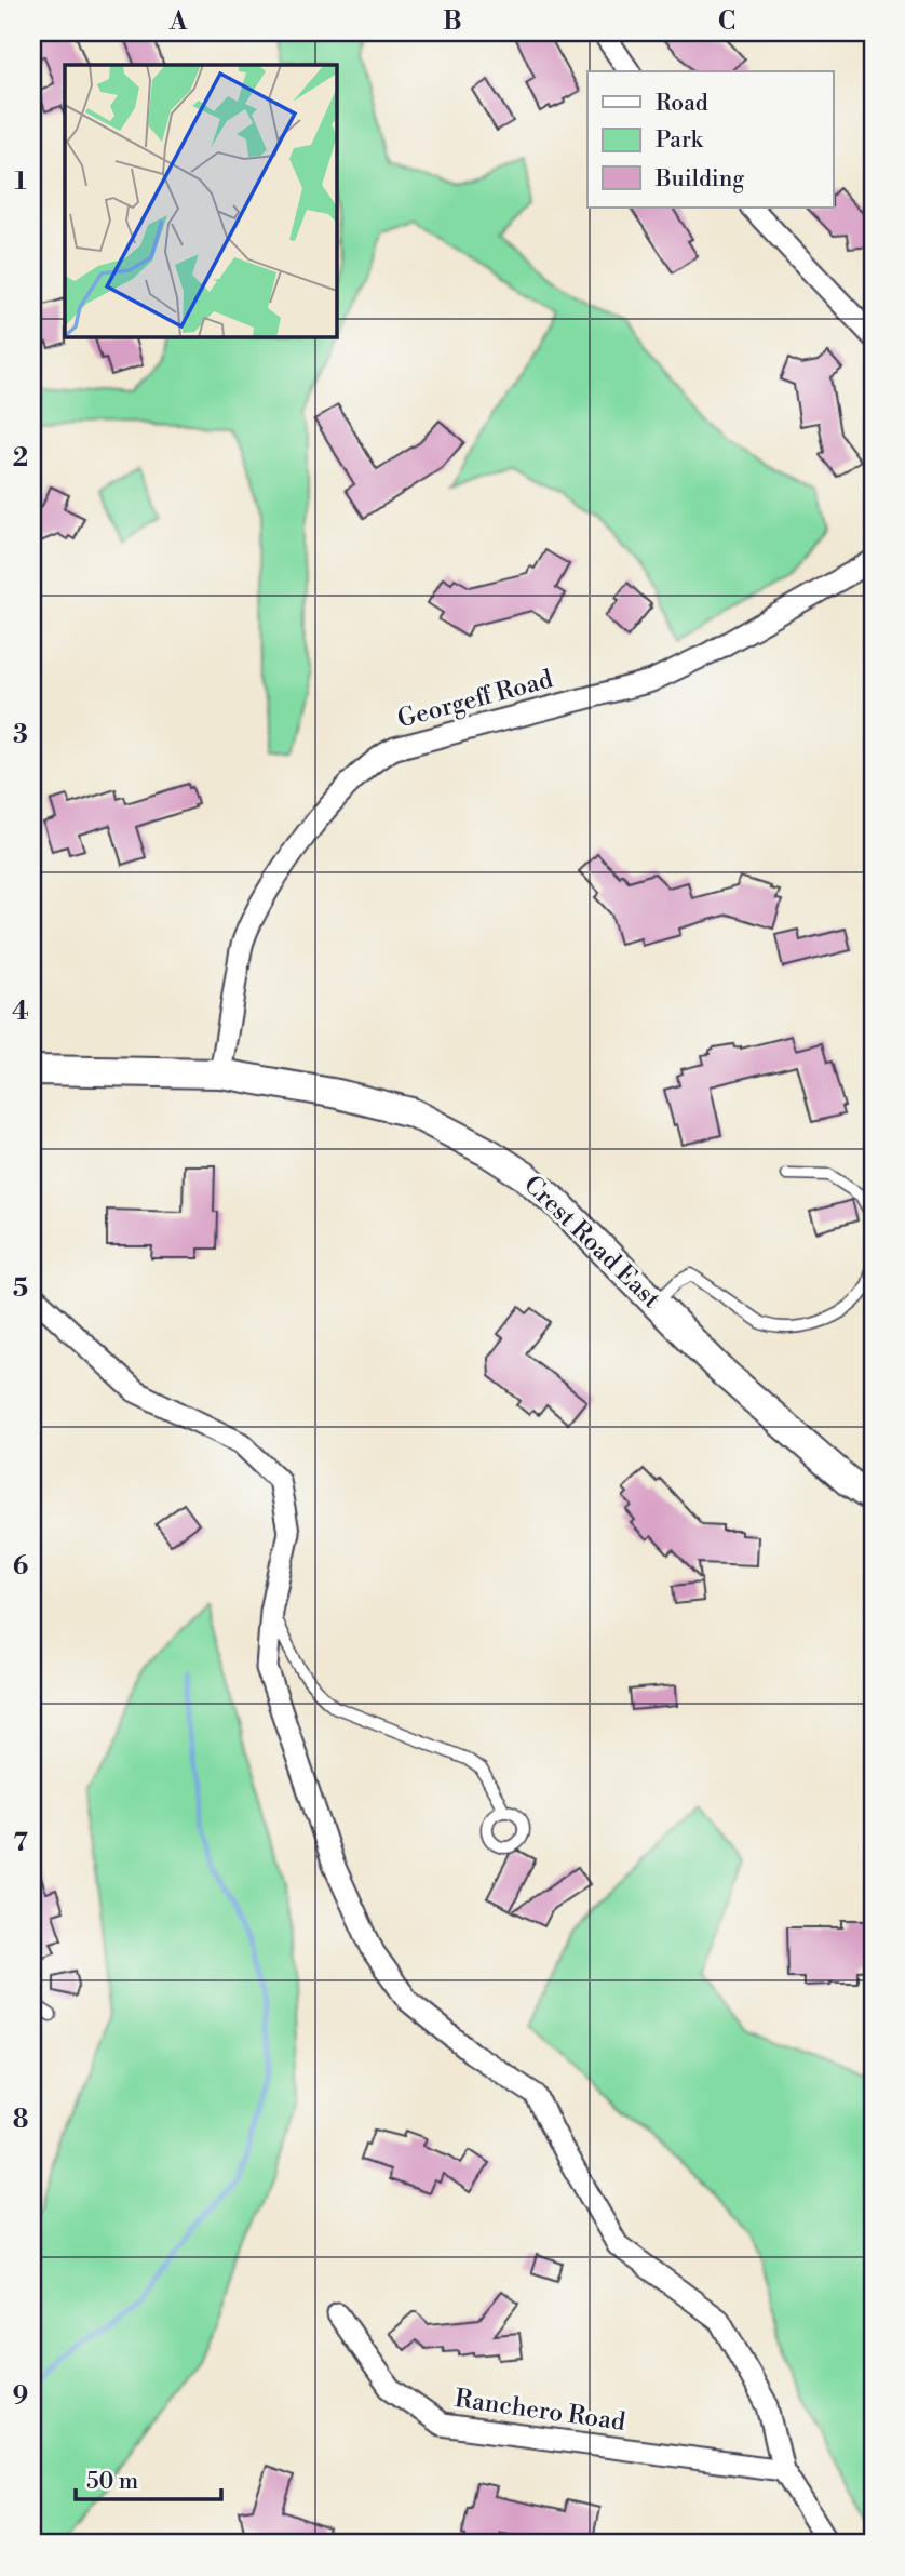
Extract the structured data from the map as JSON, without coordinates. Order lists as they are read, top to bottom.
{
  "streets": {
    "street": ["Georgeff Road", "Crest Road East", "Ranchero Road"]
  },
  "crossings": [
    ["Georgeff Road", "Crest Road East"]
  ],
  "legend": ["Road", "Park", "Building"],
  "scale_bar": "50 m",
  "grid": {
    "columns": ["A", "B", "C"],
    "rows": [
      "1",
      "2",
      "3",
      "4",
      "5",
      "6",
      "7",
      "8",
      "9"
    ]
  }
}
